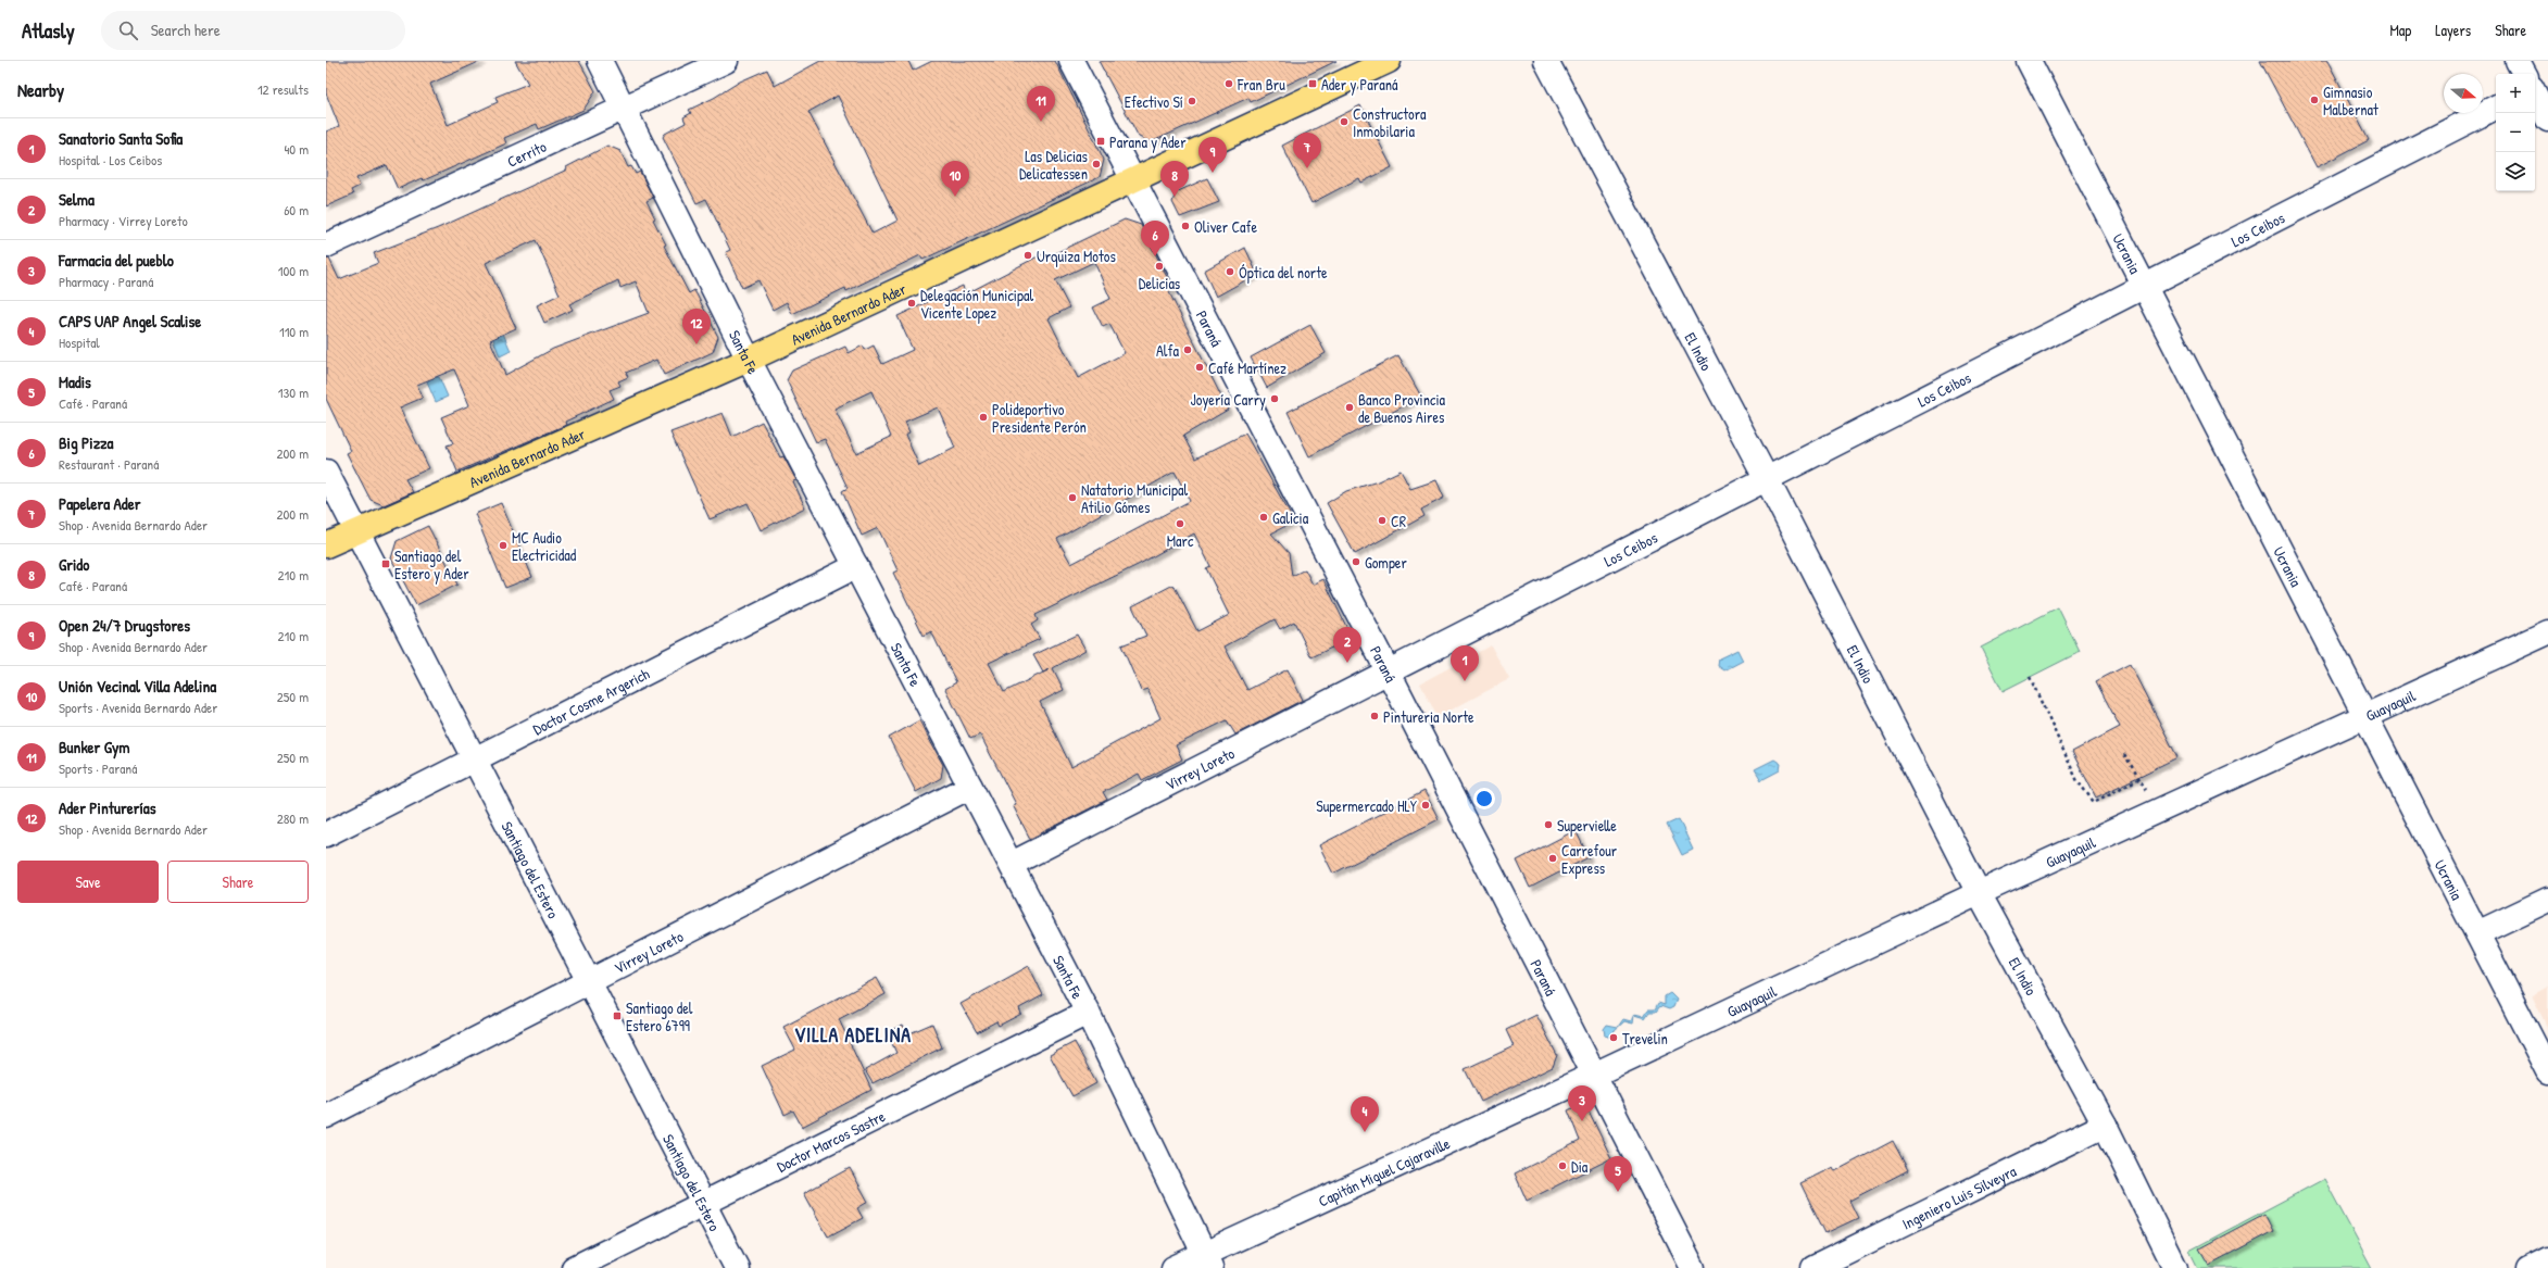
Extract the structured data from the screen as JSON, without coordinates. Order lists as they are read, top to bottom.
{
  "streets": {
    "main road": ["Avenida Bernardo Ader"],
    "street": [
      "Cerrito",
      "Los Ceibos",
      "Ucrania",
      "Paraná",
      "Santa Fe",
      "El Indio",
      "Doctor Cosme Argerich",
      "Guayaquil",
      "Virrey Loreto",
      "Santiago del Estero",
      "Doctor Marcos Sastre",
      "Capitán Miguel Cajaraville",
      "Ingeniero Luis Silveyra"
    ]
  },
  "crossings": [
    ["Cerrito", "Santa Fe"],
    ["Los Ceibos", "Ucrania"],
    ["Los Ceibos", "Paraná"],
    ["Los Ceibos", "El Indio"],
    ["Los Ceibos", "Virrey Loreto"],
    ["Ucrania", "Guayaquil"],
    ["Avenida Bernardo Ader", "Paraná"],
    ["Avenida Bernardo Ader", "Santa Fe"],
    ["Avenida Bernardo Ader", "Santiago del Estero"],
    ["Paraná", "Guayaquil"],
    ["Paraná", "Virrey Loreto"],
    ["Paraná", "Capitán Miguel Cajaraville"],
    ["Santa Fe", "Doctor Cosme Argerich"],
    ["Santa Fe", "Virrey Loreto"],
    ["Santa Fe", "Doctor Marcos Sastre"],
    ["Santa Fe", "Capitán Miguel Cajaraville"],
    ["El Indio", "Guayaquil"],
    ["El Indio", "Ingeniero Luis Silveyra"],
    ["Doctor Cosme Argerich", "Santiago del Estero"],
    ["Guayaquil", "Capitán Miguel Cajaraville"],
    ["Virrey Loreto", "Santiago del Estero"],
    ["Santiago del Estero", "Doctor Marcos Sastre"]
  ],
  "districts": ["VILLA ADELINA"],
  "places": {
    "other": [
      "Fran Bru",
      "Gimnasio Malbernat",
      "Efectivo Sí",
      "Constructora Inmobilaria",
      "Las Delicias Delicatessen",
      "Oliver Cafe",
      "Urquiza Motos",
      "Delicias",
      "Óptica del norte",
      "Delegación Municipal Vicente Lopez",
      "Alfa",
      "Café Martínez",
      "Joyería Carry",
      "Banco Provincia de Buenos Aires",
      "Polideportivo Presidente Perón",
      "Natatorio Municipal Atilio Gómes",
      "Galicia",
      "CR",
      "Marc",
      "MC Audio Electricidad",
      "Gomper",
      "Pintureria Norte",
      "Supermercado HLY",
      "Supervielle",
      "Carrefour Express",
      "Trevelin",
      "Dia"
    ],
    "transit": [
      "Ader y Paraná",
      "Parana y Ader",
      "Santiago del Estero y Ader",
      "Santiago del Estero 6799"
    ]
  },
  "north": "right",
  "page": {
    "header": "Atlasly",
    "search": "Search here",
    "nav": ["Map", "Layers", "Share"],
    "heading": ["Nearby", "12 results"],
    "map_buttons": ["+", "−"],
    "pins": [
      "11",
      "7",
      "9",
      "8",
      "10",
      "6",
      "12",
      "2",
      "1",
      "3",
      "4",
      "5"
    ],
    "list": [
      {
        "mark": "1",
        "name": "Sanatorio Santa Sofia",
        "note": "Hospital · Los Ceibos",
        "value": "40 m"
      },
      {
        "mark": "2",
        "name": "Selma",
        "note": "Pharmacy · Virrey Loreto",
        "value": "60 m"
      },
      {
        "mark": "3",
        "name": "Farmacia del pueblo",
        "note": "Pharmacy · Paraná",
        "value": "100 m"
      },
      {
        "mark": "4",
        "name": "CAPS UAP Angel Scalise",
        "note": "Hospital",
        "value": "110 m"
      },
      {
        "mark": "5",
        "name": "Madis",
        "note": "Café · Paraná",
        "value": "130 m"
      },
      {
        "mark": "6",
        "name": "Big Pizza",
        "note": "Restaurant · Paraná",
        "value": "200 m"
      },
      {
        "mark": "7",
        "name": "Papelera Ader",
        "note": "Shop · Avenida Bernardo Ader",
        "value": "200 m"
      },
      {
        "mark": "8",
        "name": "Grido",
        "note": "Café · Paraná",
        "value": "210 m"
      },
      {
        "mark": "9",
        "name": "Open 24/7 Drugstores",
        "note": "Shop · Avenida Bernardo Ader",
        "value": "210 m"
      },
      {
        "mark": "10",
        "name": "Unión Vecinal Villa Adelina",
        "note": "Sports · Avenida Bernardo Ader",
        "value": "250 m"
      },
      {
        "mark": "11",
        "name": "Bunker Gym",
        "note": "Sports · Paraná",
        "value": "250 m"
      },
      {
        "mark": "12",
        "name": "Ader Pinturerías",
        "note": "Shop · Avenida Bernardo Ader",
        "value": "280 m"
      }
    ],
    "buttons": ["Save", "Share"]
  }
}
